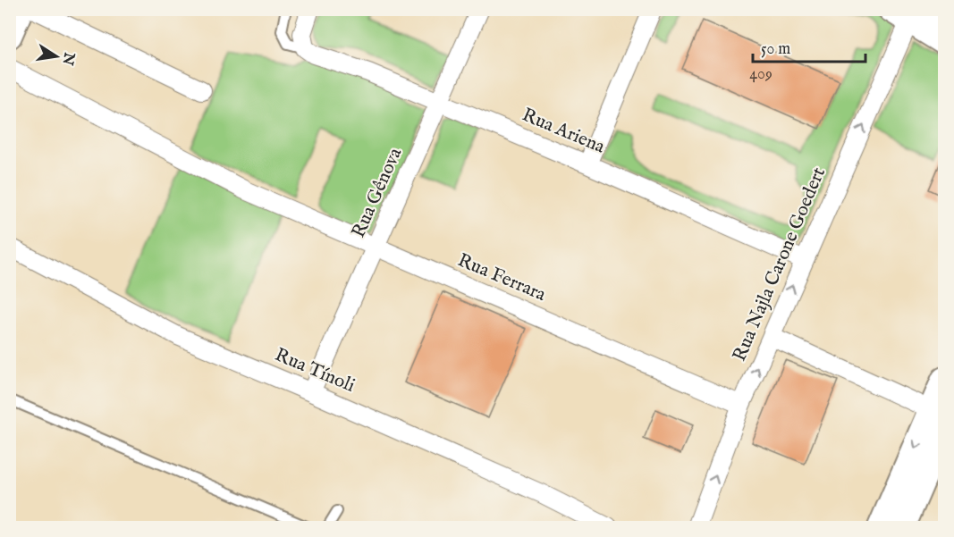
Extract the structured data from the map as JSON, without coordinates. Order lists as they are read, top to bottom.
{
  "streets": {
    "street": [
      "Rua Ariena",
      "Rua Gênova",
      "Rua Najla Carone Goedert",
      "Rua Ferrara",
      "Rua Tínoli"
    ]
  },
  "crossings": [
    ["Rua Ariena", "Rua Gênova"],
    ["Rua Ariena", "Rua Najla Carone Goedert"],
    ["Rua Gênova", "Rua Ferrara"],
    ["Rua Gênova", "Rua Tínoli"],
    ["Rua Najla Carone Goedert", "Rua Ferrara"]
  ],
  "one_way": ["Rua Najla Carone Goedert"],
  "house_numbers": ["409"],
  "scale_bar": "50 m",
  "north": "right"
}
